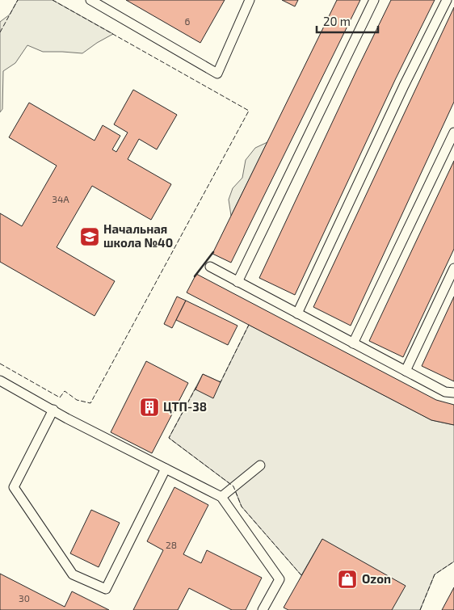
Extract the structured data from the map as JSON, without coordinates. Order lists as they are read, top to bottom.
{
  "places": {
    "school or university": ["Начальная школа №40"],
    "building": ["ЦТП-38"],
    "shop": ["Ozon"]
  },
  "house_numbers": [
    "6",
    "34А",
    "28",
    "30"
  ],
  "scale_bar": "20 m"
}
